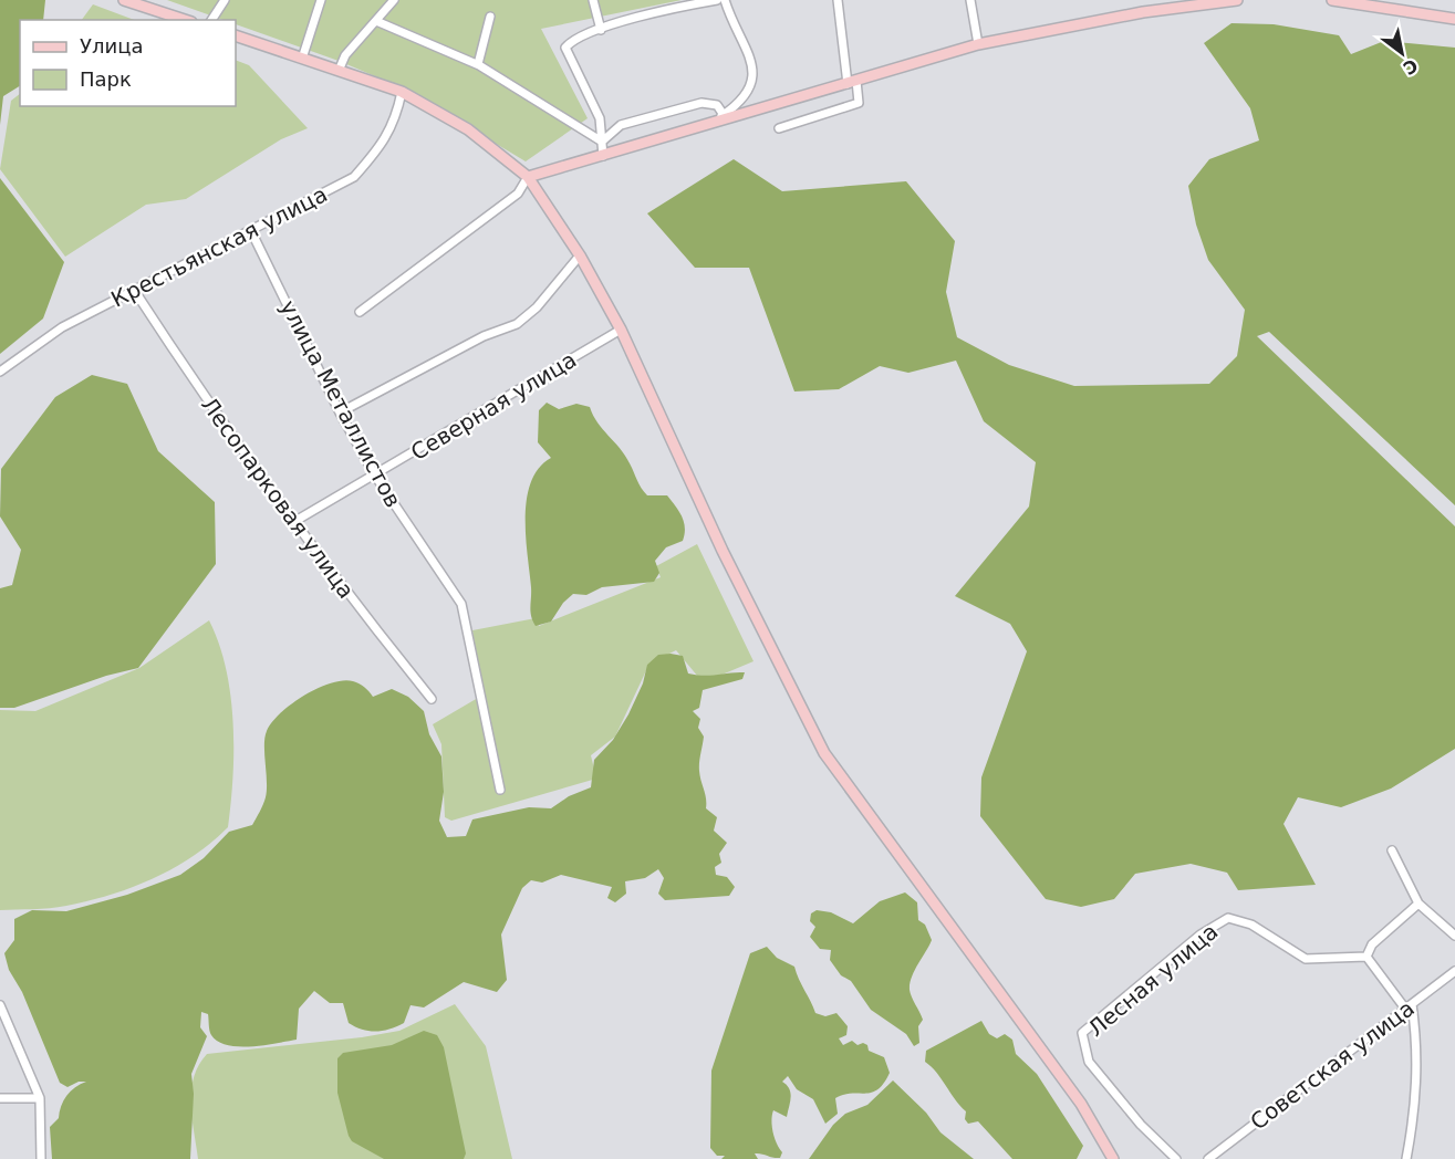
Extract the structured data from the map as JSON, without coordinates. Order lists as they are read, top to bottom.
{
  "streets": {
    "street": [
      "Крестьянская улица",
      "улица Металлистов",
      "Северная улица",
      "Лесопарковая улица",
      "Лесная улица",
      "Советская улица"
    ]
  },
  "crossings": [
    ["Крестьянская улица", "улица Металлистов"],
    ["Крестьянская улица", "Лесопарковая улица"],
    ["улица Металлистов", "Северная улица"],
    ["Северная улица", "Лесопарковая улица"]
  ],
  "legend": ["Улица", "Парк"],
  "north": "bottom right"
}
